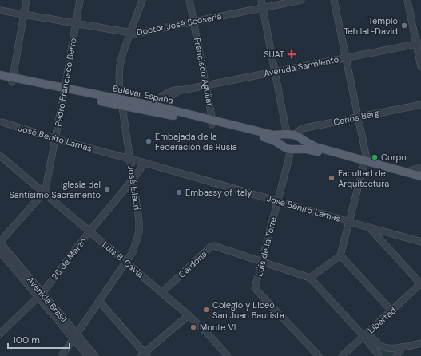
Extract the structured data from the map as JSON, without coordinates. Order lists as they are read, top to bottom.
{
  "streets": {
    "main road": ["Bulevar España"],
    "street": [
      "Doctor José Scosería",
      "Avenida Sarmiento",
      "Francisco Aguilar",
      "Pedro Francisco Berro",
      "Carlos Berg",
      "José Benito Lamas",
      "José Ellauri",
      "Luis de la Torre",
      "26 de Marzo",
      "Luis B. Cavia",
      "Cardona",
      "Avenida Brasil",
      "Libertad"
    ]
  },
  "crossings": [
    ["Doctor José Scosería", "Francisco Aguilar"],
    ["Doctor José Scosería", "Pedro Francisco Berro"],
    ["Doctor José Scosería", "José Ellauri"],
    ["Avenida Sarmiento", "Francisco Aguilar"],
    ["Avenida Sarmiento", "Bulevar España"],
    ["Francisco Aguilar", "Bulevar España"],
    ["Pedro Francisco Berro", "Bulevar España"],
    ["Pedro Francisco Berro", "José Benito Lamas"],
    ["Pedro Francisco Berro", "Luis B. Cavia"],
    ["Pedro Francisco Berro", "Avenida Brasil"],
    ["Bulevar España", "Carlos Berg"],
    ["Bulevar España", "José Ellauri"],
    ["Bulevar España", "Luis de la Torre"],
    ["Carlos Berg", "Luis de la Torre"],
    ["José Benito Lamas", "José Ellauri"],
    ["José Benito Lamas", "Luis de la Torre"],
    ["José Benito Lamas", "26 de Marzo"],
    ["José Ellauri", "26 de Marzo"],
    ["José Ellauri", "Luis B. Cavia"],
    ["José Ellauri", "Avenida Brasil"],
    ["Luis de la Torre", "Cardona"],
    ["26 de Marzo", "Luis B. Cavia"],
    ["26 de Marzo", "Avenida Brasil"],
    ["Luis B. Cavia", "Cardona"]
  ],
  "places": {
    "other": [
      "Templo Tehilat-David",
      "Embajada de la Federación de Rusia",
      "Corpo",
      "Facultad de Arquitectura",
      "Iglesia del Santísimo Sacramento",
      "Embassy of Italy",
      "Colegio y Liceo San Juan Bautista",
      "Monte VI"
    ],
    "health": ["SUAT"]
  },
  "scale_bar": "100 m"
}
